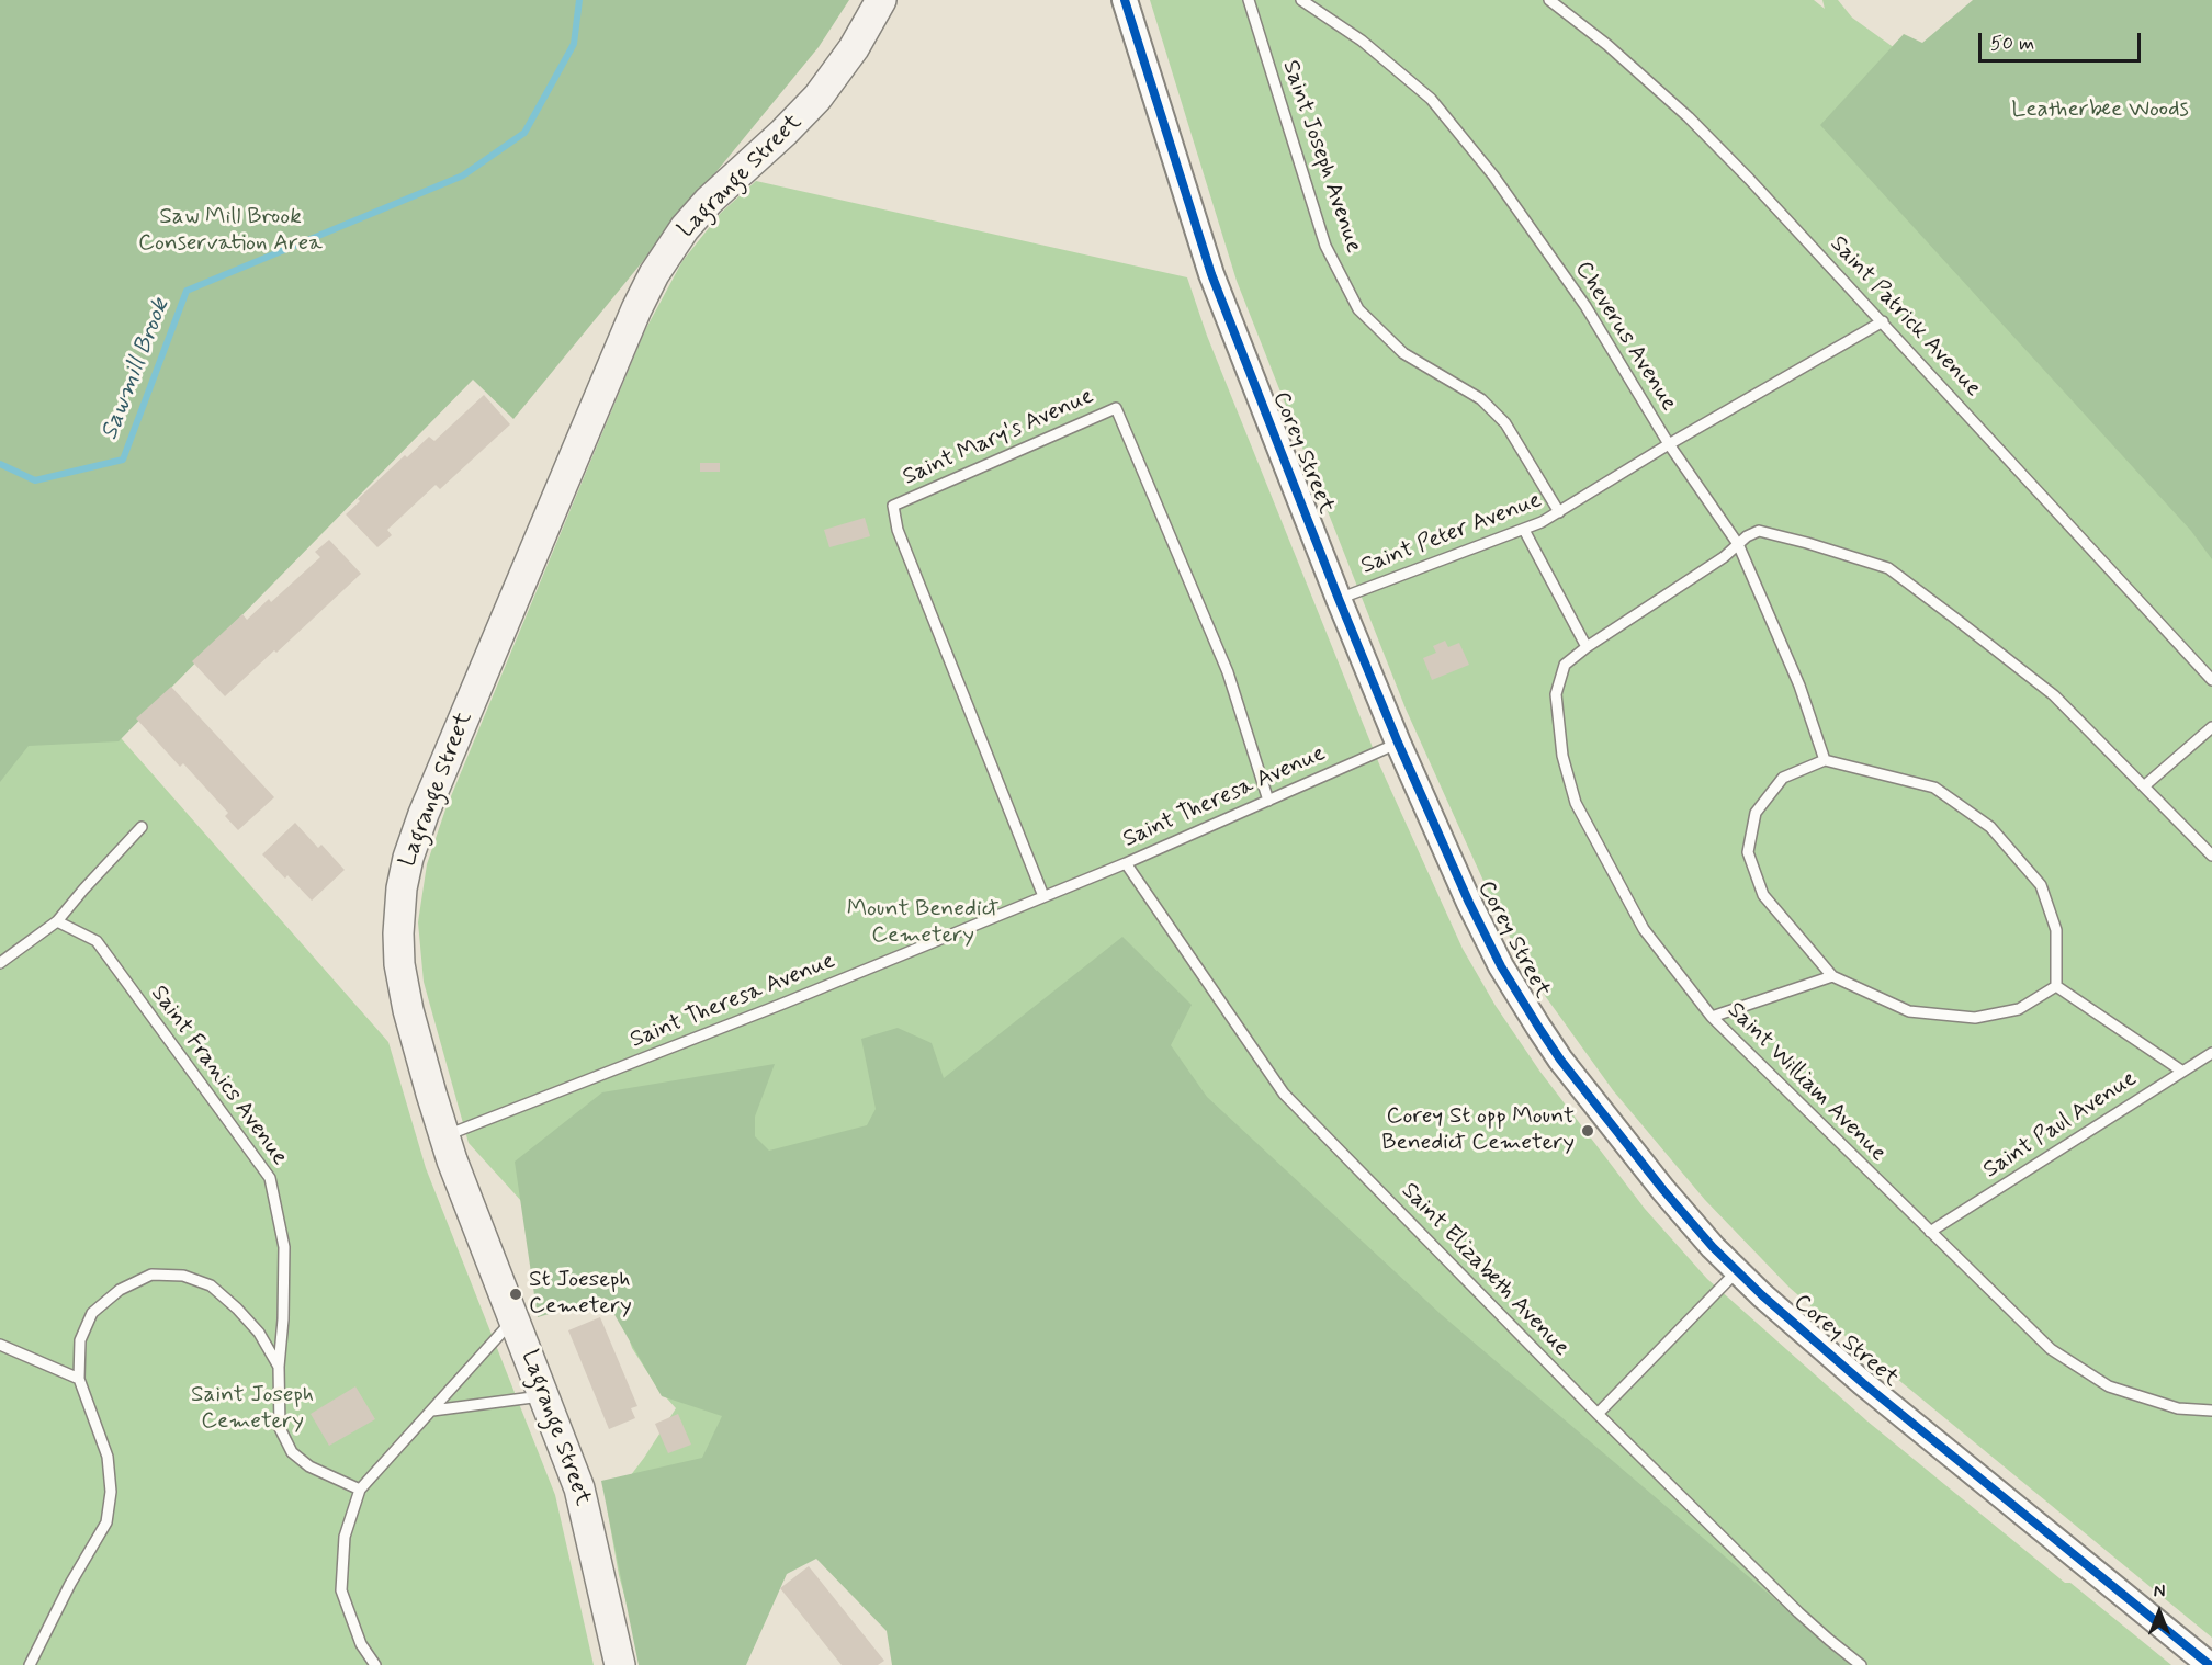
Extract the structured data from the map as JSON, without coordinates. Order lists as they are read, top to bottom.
{
  "streets": {
    "main road": ["Lagrange Street"],
    "street": ["Corey Street"],
    "lane": [
      "Saint Joseph Avenue",
      "Saint Patrick Avenue",
      "Cheverus Avenue",
      "Saint Mary's Avenue",
      "Saint Peter Avenue",
      "Saint Theresa Avenue",
      "Saint Franics Avenue",
      "Saint William Avenue",
      "Saint Paul Avenue",
      "Saint Elizabeth Avenue"
    ]
  },
  "crossings": [
    ["Saint Joseph Avenue", "Saint Peter Avenue"],
    ["Lagrange Street", "Saint Theresa Avenue"],
    ["Saint Patrick Avenue", "Saint Peter Avenue"],
    ["Cheverus Avenue", "Saint Peter Avenue"],
    ["Cheverus Avenue", "Saint William Avenue"],
    ["Saint Mary's Avenue", "Saint Theresa Avenue"],
    ["Corey Street", "Saint Peter Avenue"],
    ["Corey Street", "Saint Theresa Avenue"],
    ["Saint Theresa Avenue", "Saint Elizabeth Avenue"],
    ["Saint William Avenue", "Saint Paul Avenue"]
  ],
  "water": ["Sawmill Brook"],
  "parks": [
    "Leatherbee Woods",
    "Saw Mill Brook Conservation Area",
    "Mount Benedict Cemetery",
    "Saint Joseph Cemetery"
  ],
  "places": ["Corey St opp Mount Benedict Cemetery", "St Joeseph Cemetery"],
  "scale_bar": "50 m",
  "north": "top"
}
